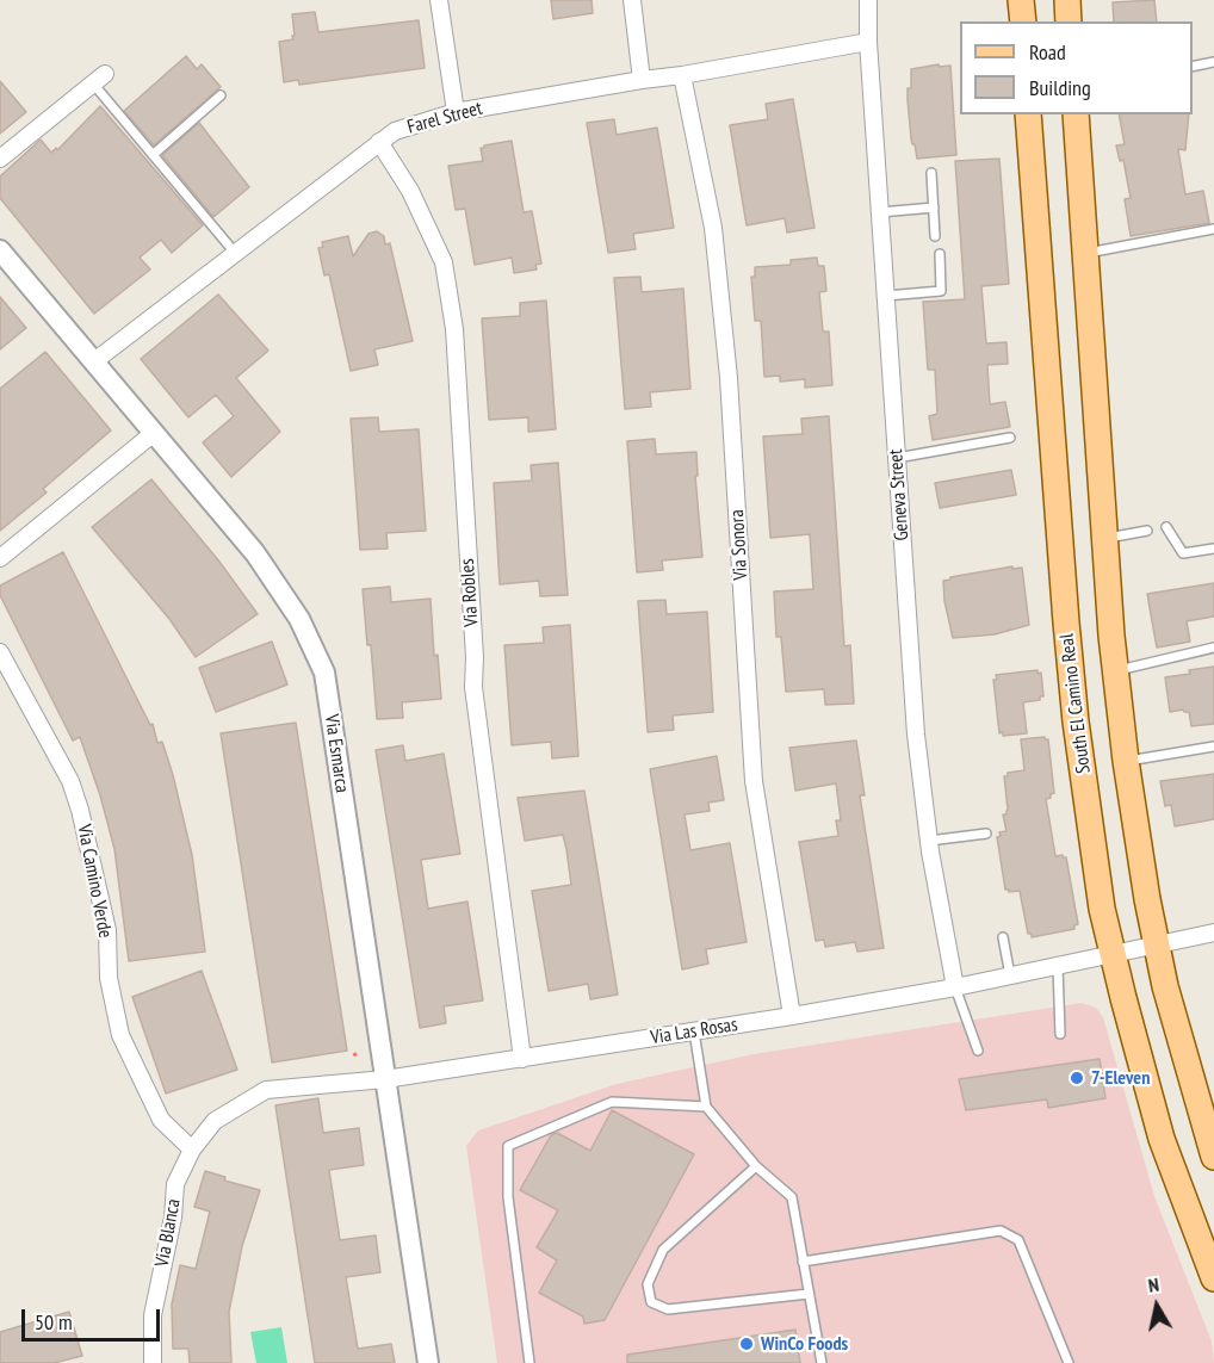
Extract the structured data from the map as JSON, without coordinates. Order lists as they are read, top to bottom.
{
  "streets": {
    "main road": ["South El Camino Real"],
    "street": [
      "Farel Street",
      "Geneva Street",
      "Via Sonora",
      "Via Robles",
      "Via Esmarca",
      "Via Camino Verde",
      "Via Las Rosas",
      "Via Blanca"
    ]
  },
  "crossings": [
    ["Farel Street", "Geneva Street"],
    ["Farel Street", "Via Sonora"],
    ["Farel Street", "Via Robles"],
    ["Farel Street", "Via Esmarca"],
    ["Geneva Street", "Via Las Rosas"],
    ["Via Sonora", "Via Las Rosas"],
    ["Via Robles", "Via Las Rosas"],
    ["South El Camino Real", "Via Las Rosas"],
    ["Via Esmarca", "Via Las Rosas"],
    ["Via Camino Verde", "Via Las Rosas"],
    ["Via Camino Verde", "Via Blanca"],
    ["Via Las Rosas", "Via Blanca"]
  ],
  "places": ["7-Eleven", "WinCo Foods"],
  "legend": ["Road", "Building"],
  "scale_bar": "50 m",
  "north": "top"
}
